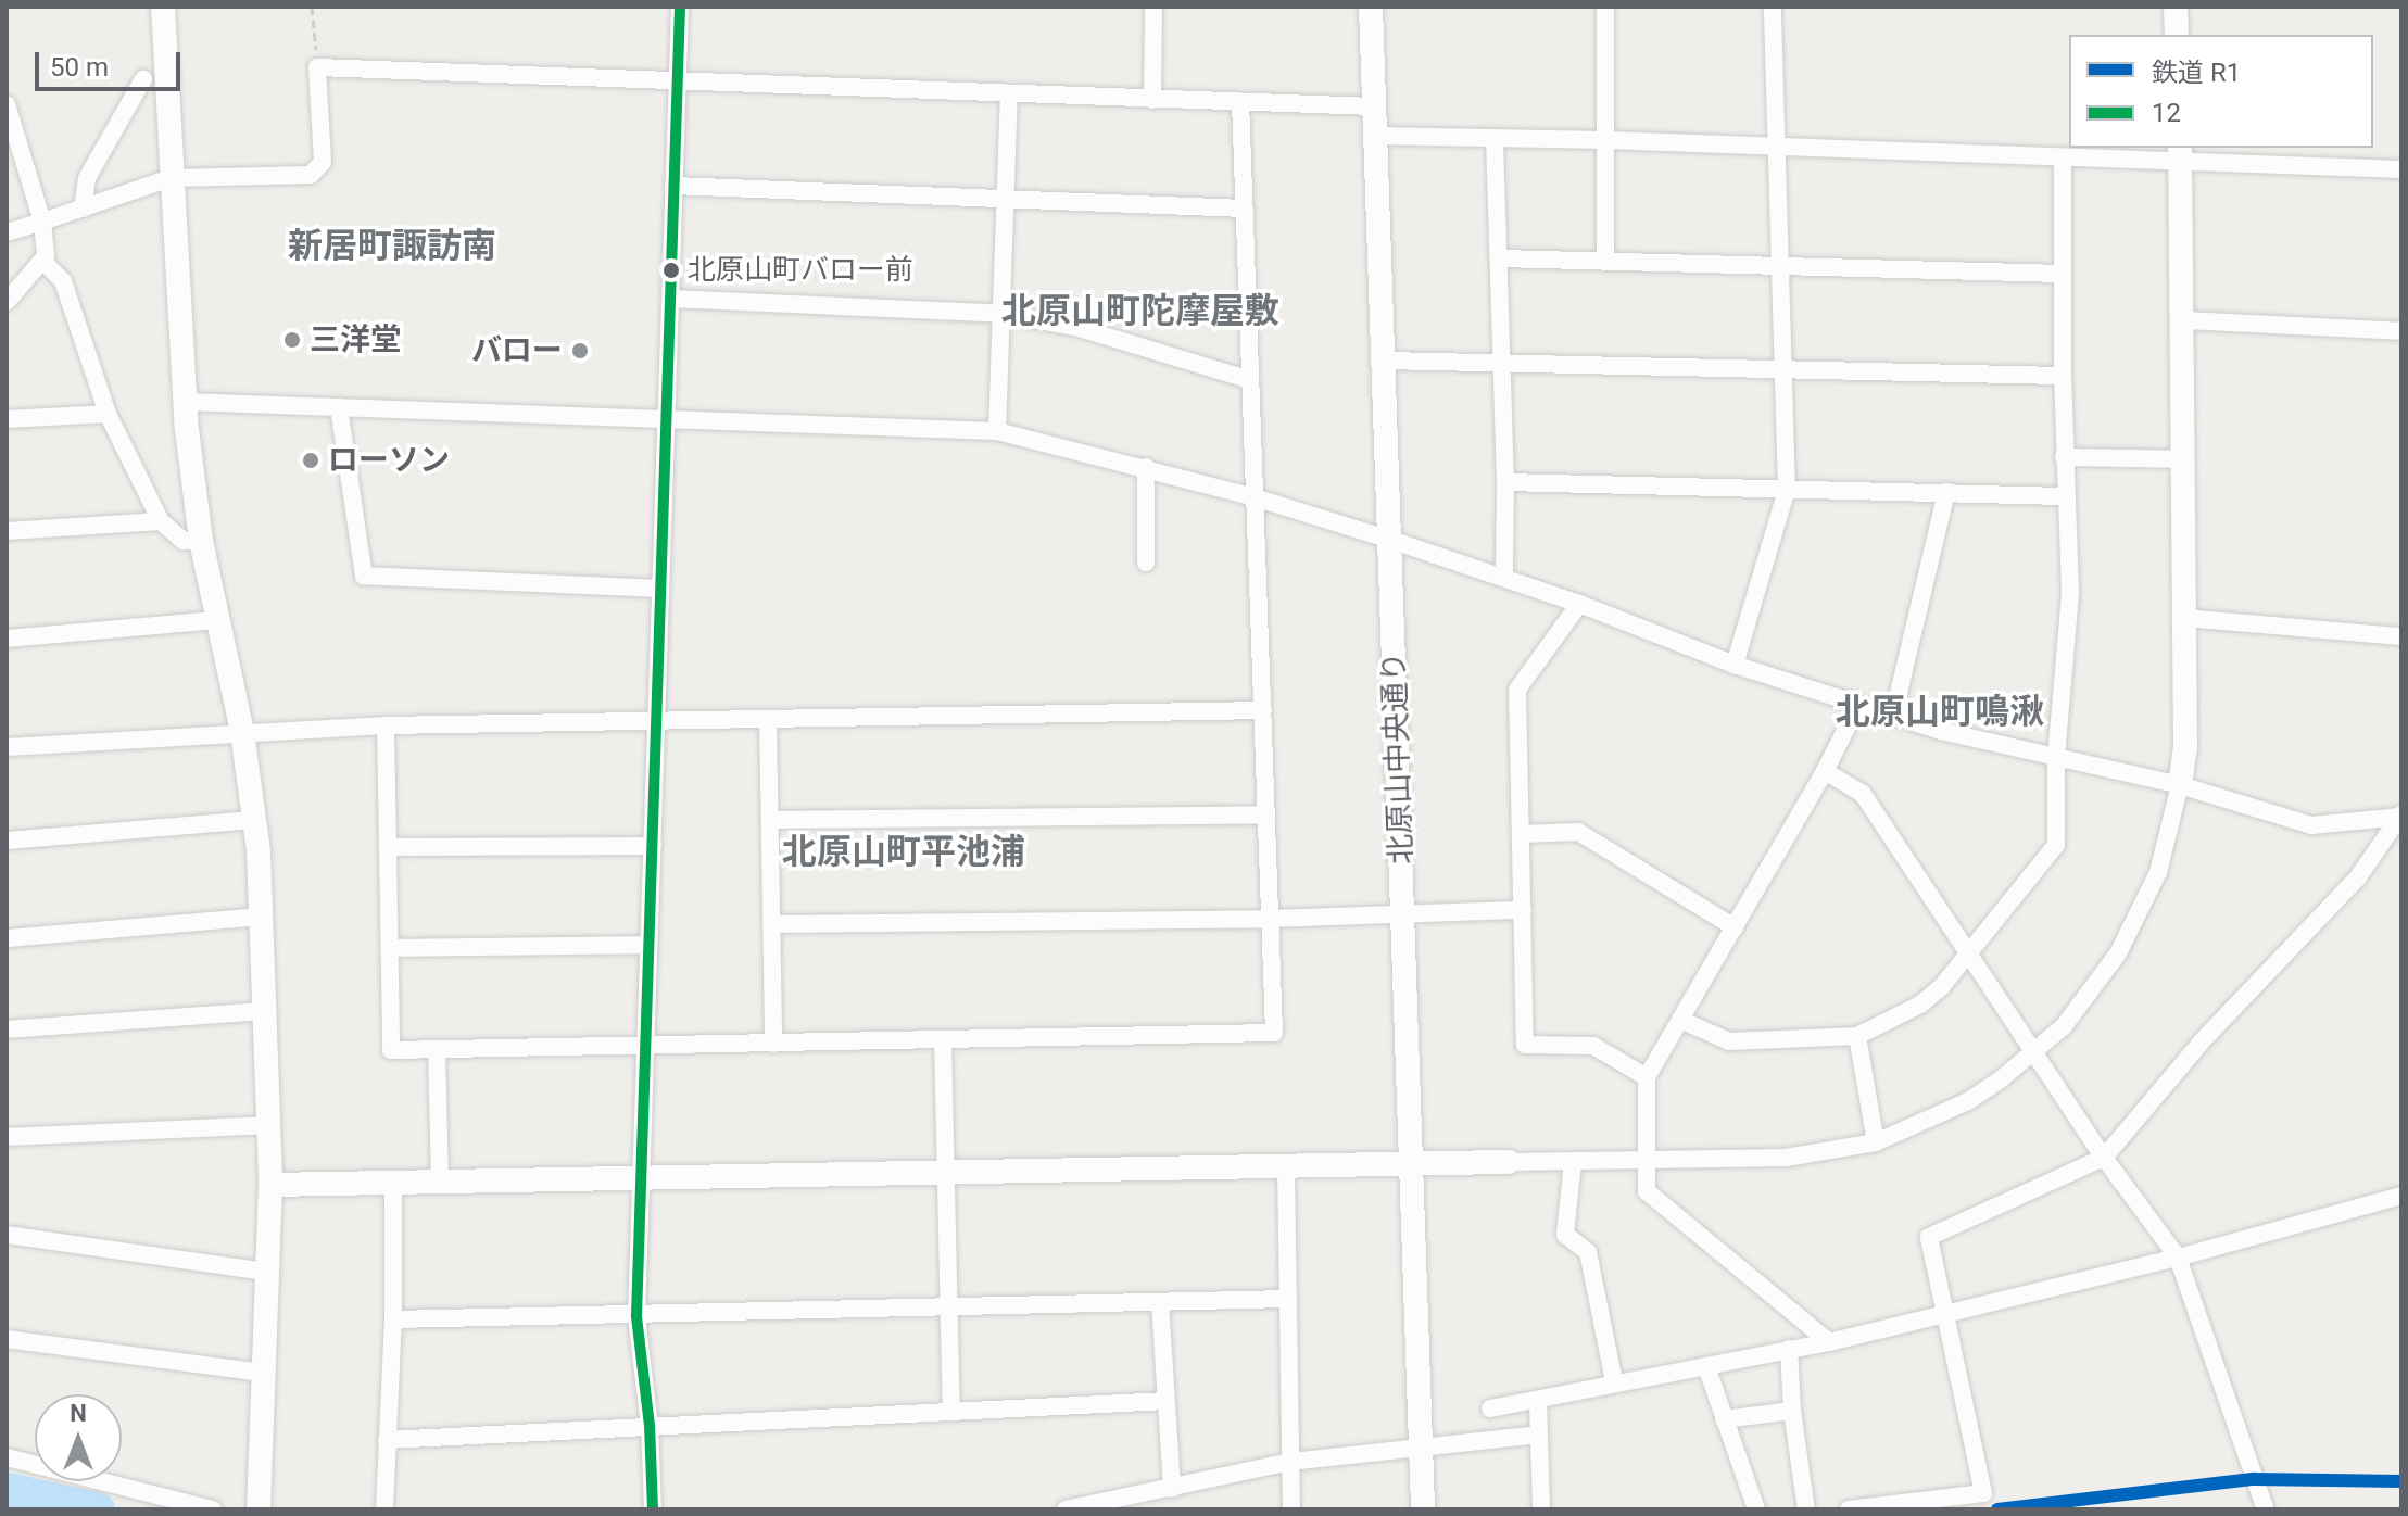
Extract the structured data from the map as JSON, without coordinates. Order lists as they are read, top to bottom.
{
  "streets": {
    "street": ["北原山中央通り"]
  },
  "districts": [
    "新居町諏訪南",
    "北原山町陀摩屋敷",
    "北原山町鳴湫",
    "北原山町平池浦"
  ],
  "places": [
    "北原山町バロー前",
    "三洋堂",
    "バロー",
    "ローソン"
  ],
  "lines": ["transit line 12", "rail line R1"],
  "legend": ["鉄道 R1", "12"],
  "scale_bar": "50 m",
  "north": "top"
}
